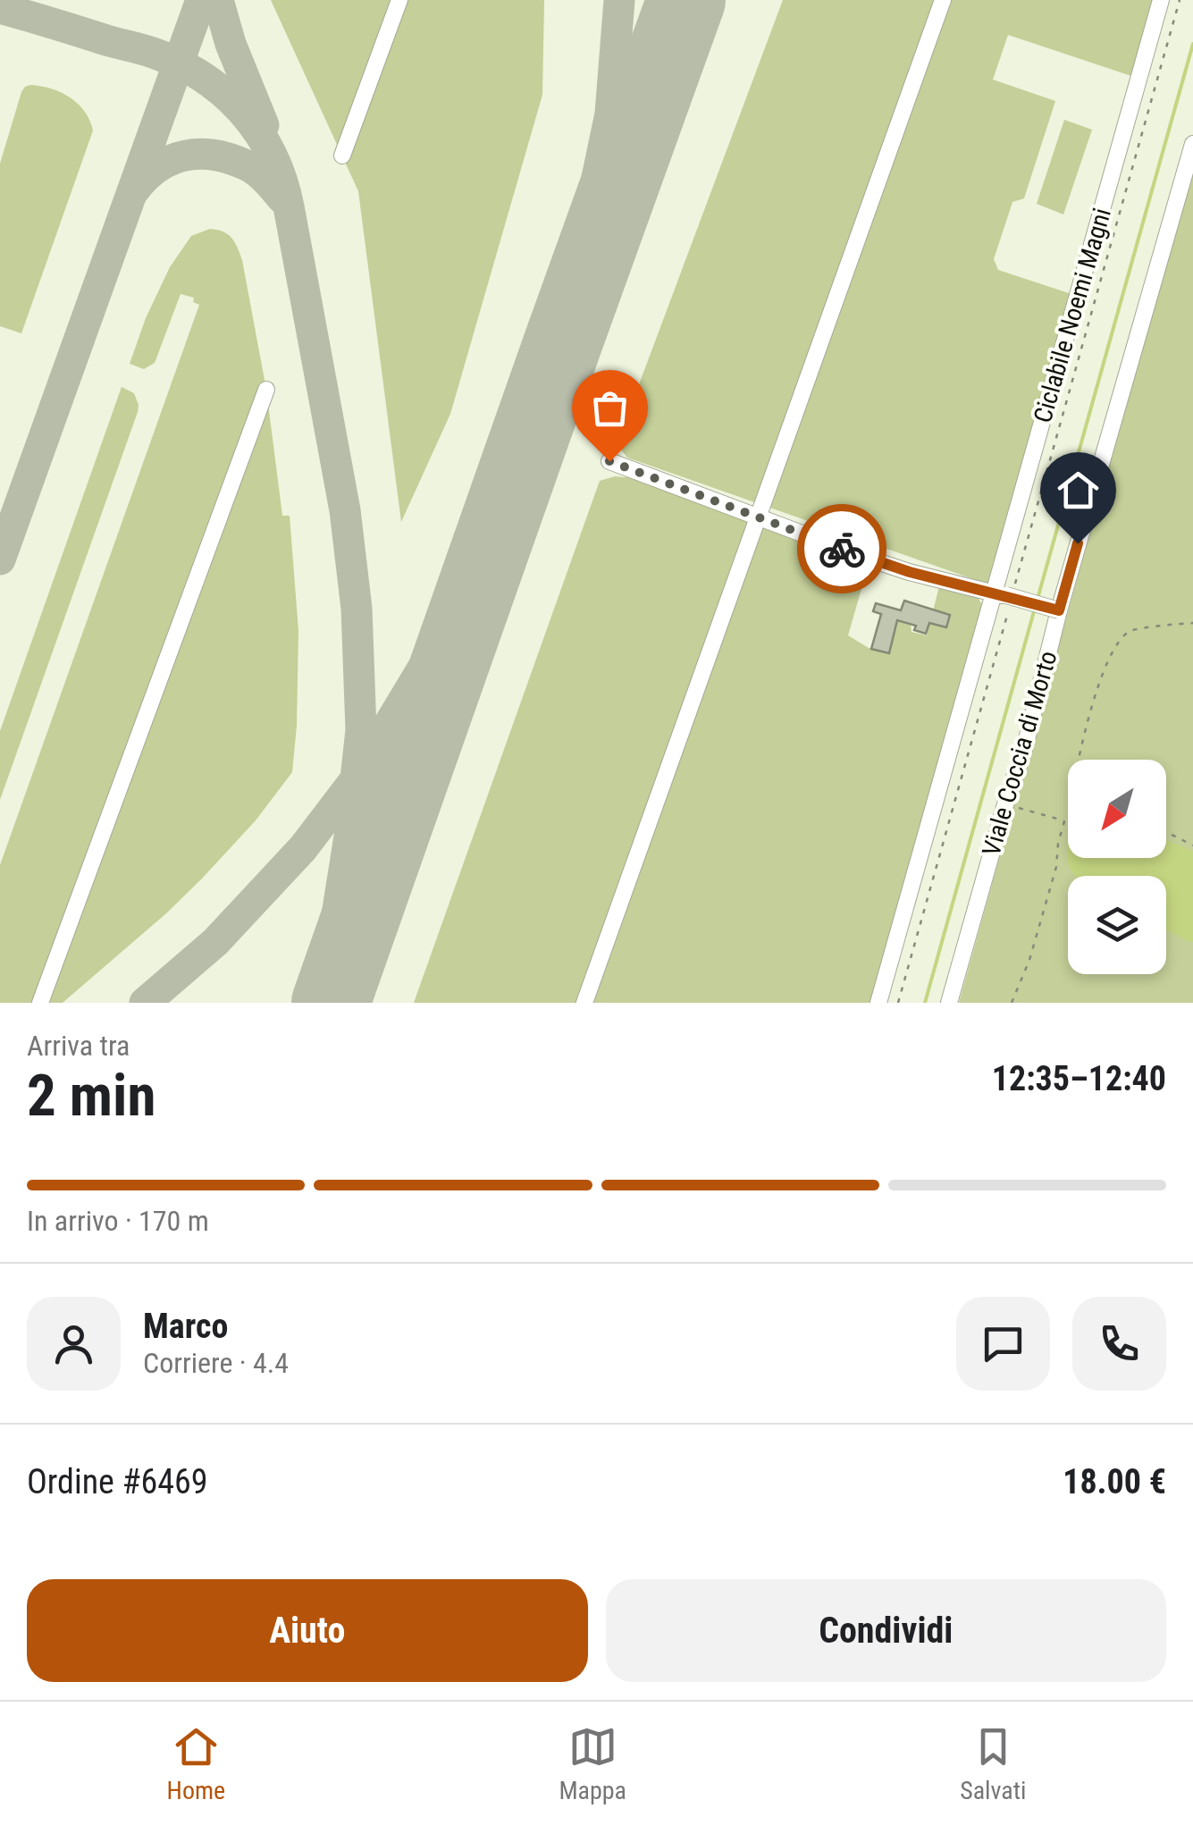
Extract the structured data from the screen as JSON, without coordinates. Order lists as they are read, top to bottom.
{
  "streets": {
    "street": ["Viale Coccia di Morto"],
    "path": ["Ciclabile Noemi Magni"]
  },
  "north": "bottom left",
  "page": {
    "heading": ["2 min", "Arriva tra", "12:35–12:40"],
    "panel": [
      "Marco",
      "Corriere · 4.4",
      "Ordine #6469",
      "18.00 €"
    ],
    "bar": "In arrivo · 170 m",
    "buttons": ["Aiuto", "Condividi"],
    "tabs": ["Home", "Mappa", "Salvati"]
  }
}
